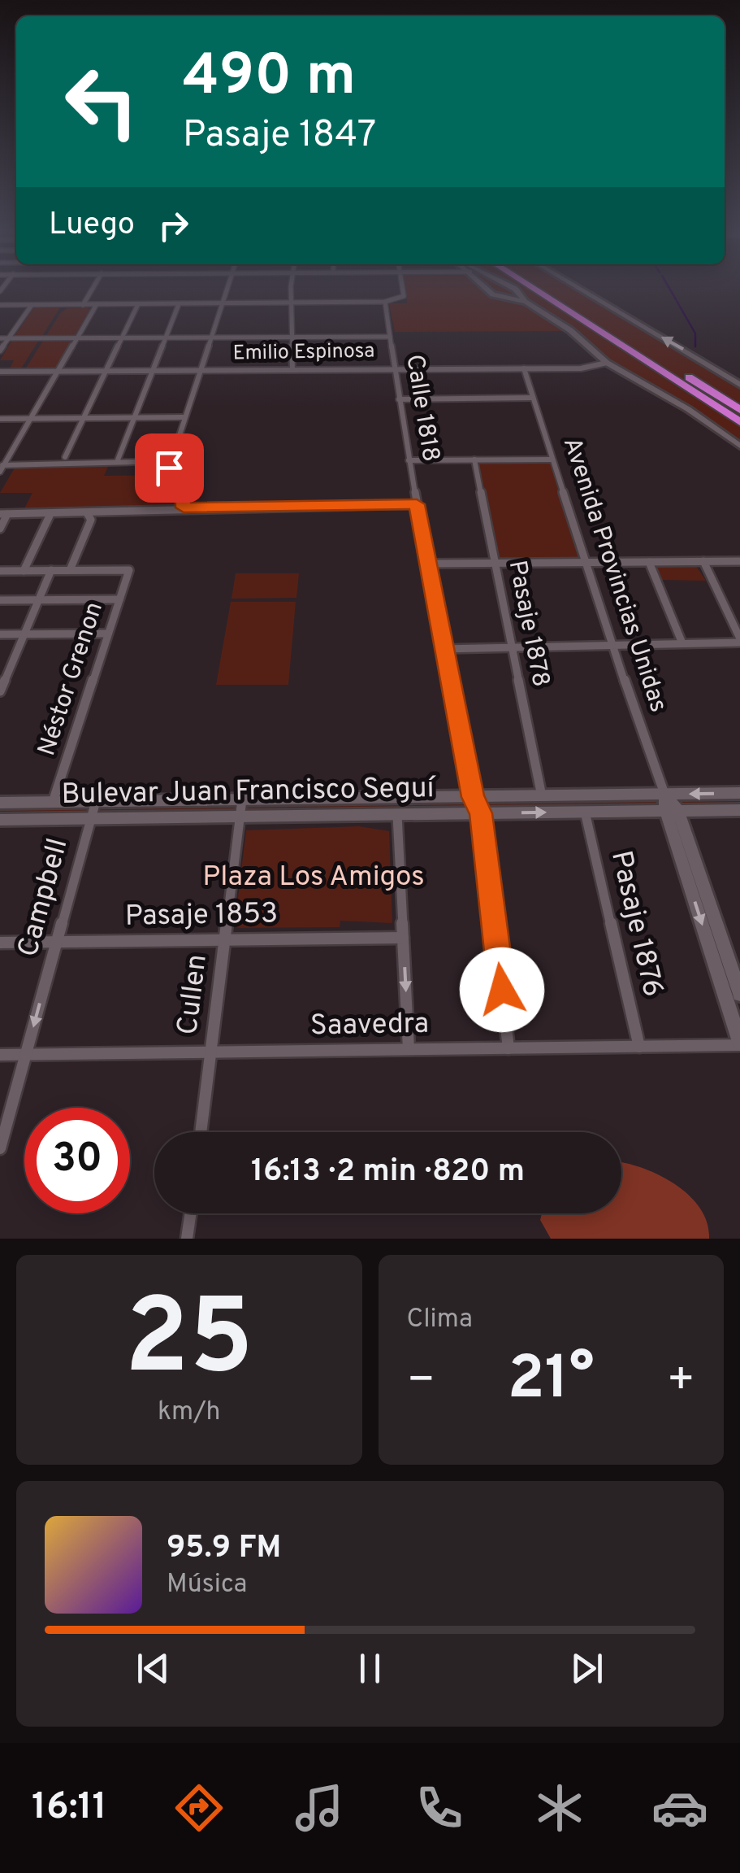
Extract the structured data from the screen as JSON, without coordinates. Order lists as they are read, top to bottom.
{
  "streets": {
    "main road": ["Avenida Provincias Unidas", "Bulevar Juan Francisco Seguí"],
    "street": [
      "Emilio Espinosa",
      "Calle 1818",
      "Pasaje 1878",
      "Néstor Grenon",
      "Campbell",
      "Pasaje 1853",
      "Pasaje 1876",
      "Cullen",
      "Saavedra"
    ]
  },
  "crossings": [
    ["Emilio Espinosa", "Calle 1818"],
    ["Emilio Espinosa", "Avenida Provincias Unidas"],
    ["Calle 1818", "Bulevar Juan Francisco Seguí"],
    ["Calle 1818", "Saavedra"],
    ["Avenida Provincias Unidas", "Bulevar Juan Francisco Seguí"],
    ["Avenida Provincias Unidas", "Saavedra"],
    ["Pasaje 1878", "Bulevar Juan Francisco Seguí"],
    ["Néstor Grenon", "Bulevar Juan Francisco Seguí"],
    ["Bulevar Juan Francisco Seguí", "Campbell"],
    ["Bulevar Juan Francisco Seguí", "Pasaje 1876"],
    ["Bulevar Juan Francisco Seguí", "Cullen"],
    ["Campbell", "Pasaje 1853"],
    ["Campbell", "Saavedra"],
    ["Pasaje 1853", "Cullen"],
    ["Pasaje 1876", "Saavedra"],
    ["Cullen", "Saavedra"]
  ],
  "parks": ["Plaza Los Amigos"],
  "page": {
    "turn": ["490 m", "Pasaje 1847"],
    "then": "Luego",
    "limit": "30",
    "trip": "16:13 · 2 min · 820 m",
    "tile": [
      ["25", "km/h"],
      "Clima"
    ],
    "heat": ["−", "21°", "+"],
    "song": ["95.9 FM", "Música"],
    "tabs": "16:11"
  }
}
